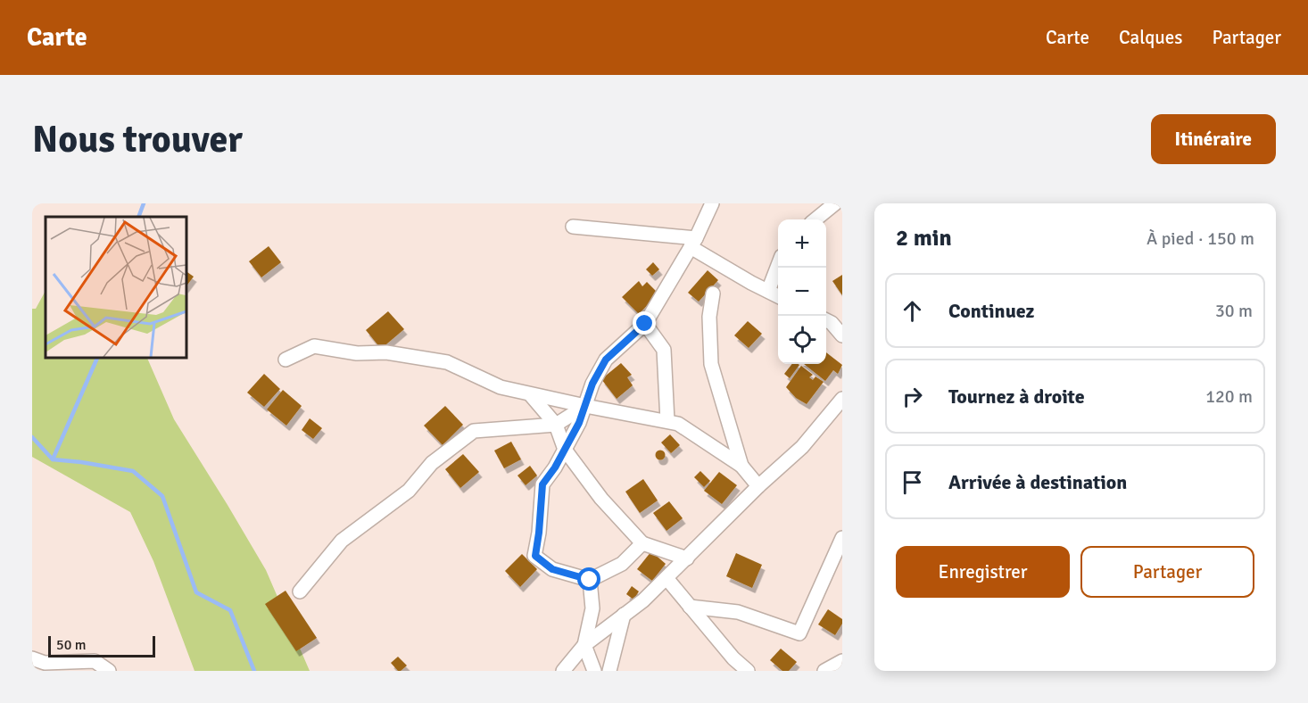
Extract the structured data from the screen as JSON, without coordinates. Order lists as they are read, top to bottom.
{
  "scale_bar": "50 m",
  "page": {
    "header": "Carte",
    "nav": ["Carte", "Calques", "Partager"],
    "buttons": [
      "Itinéraire",
      ["Enregistrer", "Partager"]
    ],
    "title": "Nous trouver",
    "heading": ["2 min", "À pied · 150 m"],
    "map_buttons": ["+", "−"],
    "list": [
      ["Continuez", "30 m"],
      ["Tournez à droite", "120 m"],
      "Arrivée à destination"
    ],
    "scale": "50 m"
  }
}
